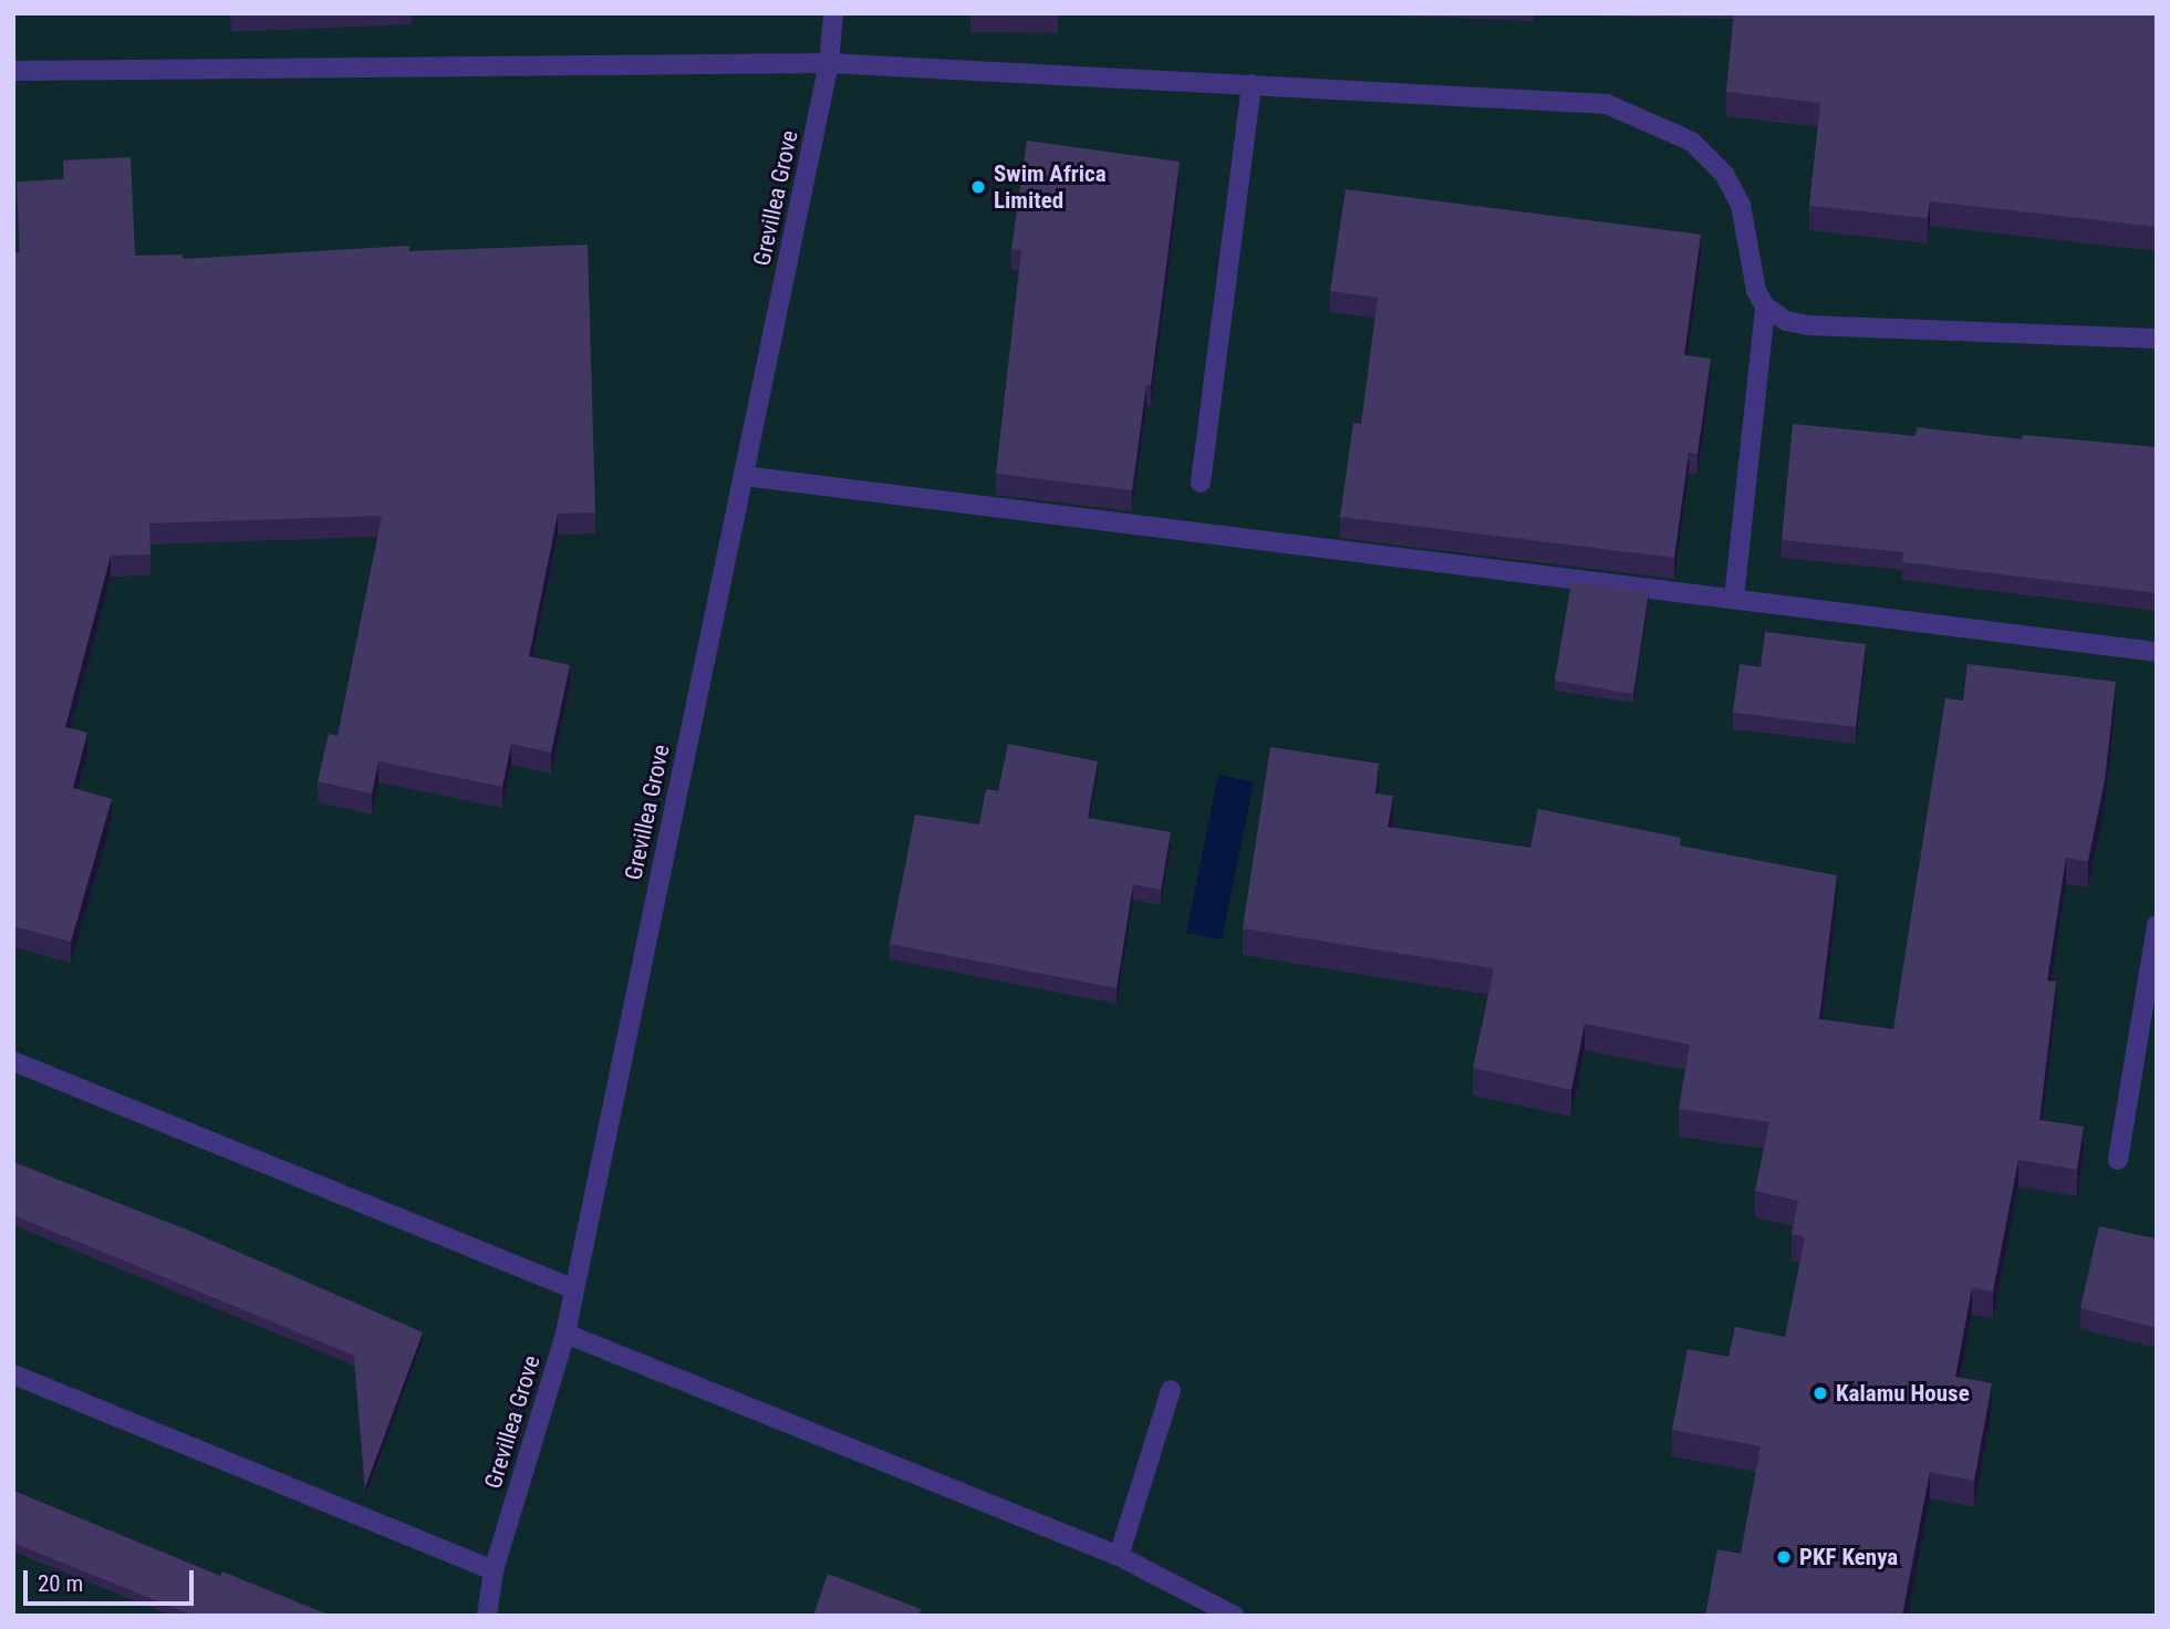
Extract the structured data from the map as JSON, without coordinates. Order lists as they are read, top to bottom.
{
  "streets": {
    "street": ["Grevillea Grove"]
  },
  "places": ["Swim Africa Limited", "Kalamu House", "PKF Kenya"],
  "scale_bar": "20 m"
}
